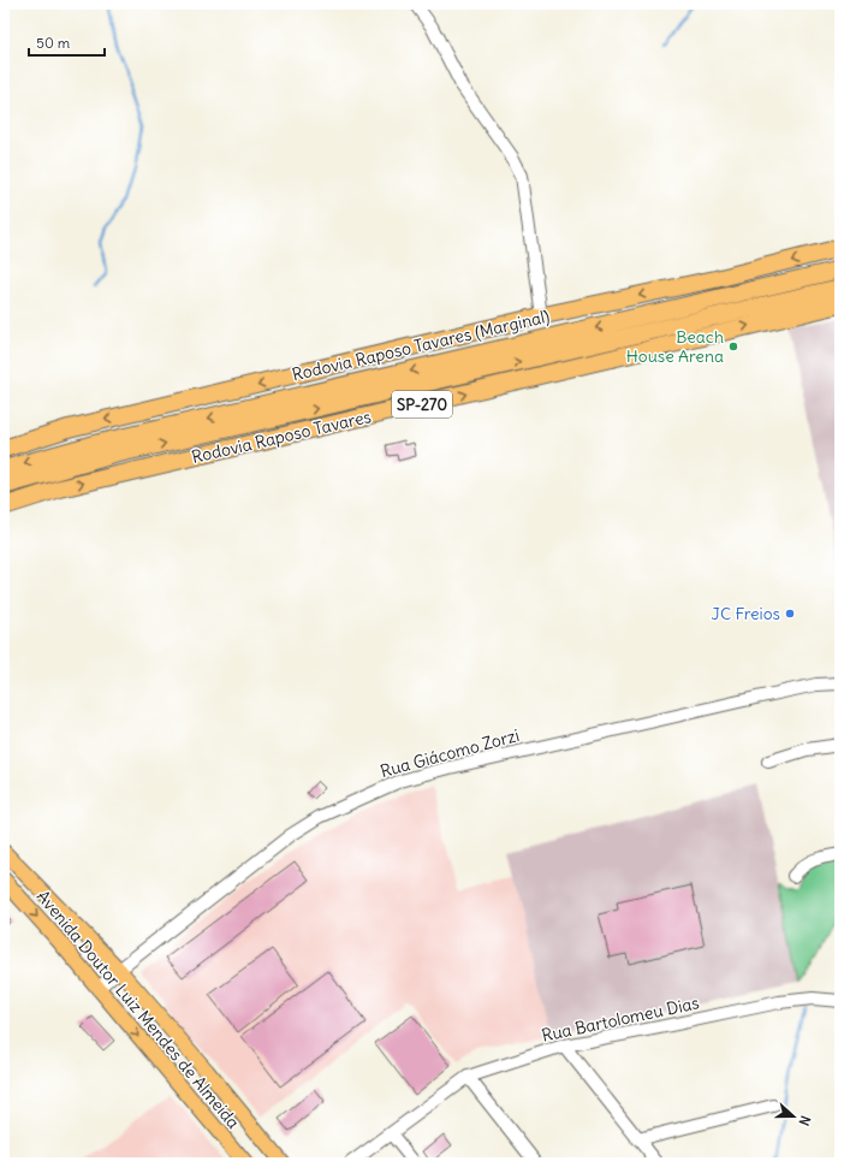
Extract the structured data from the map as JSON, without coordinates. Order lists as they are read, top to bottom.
{
  "streets": {
    "highway": ["Rodovia Raposo Tavares (Marginal)", "SP-270", "Rodovia Raposo Tavares"],
    "main road": ["Avenida Doutor Luiz Mendes de Almeida"],
    "street": ["Rua Giácomo Zorzi", "Rua Bartolomeu Dias"]
  },
  "crossings": [
    ["Rua Giácomo Zorzi", "Avenida Doutor Luiz Mendes de Almeida"]
  ],
  "one_way": ["Rodovia Raposo Tavares (Marginal)"],
  "places": ["Beach House Arena", "JC Freios"],
  "scale_bar": "50 m",
  "north": "right"
}
